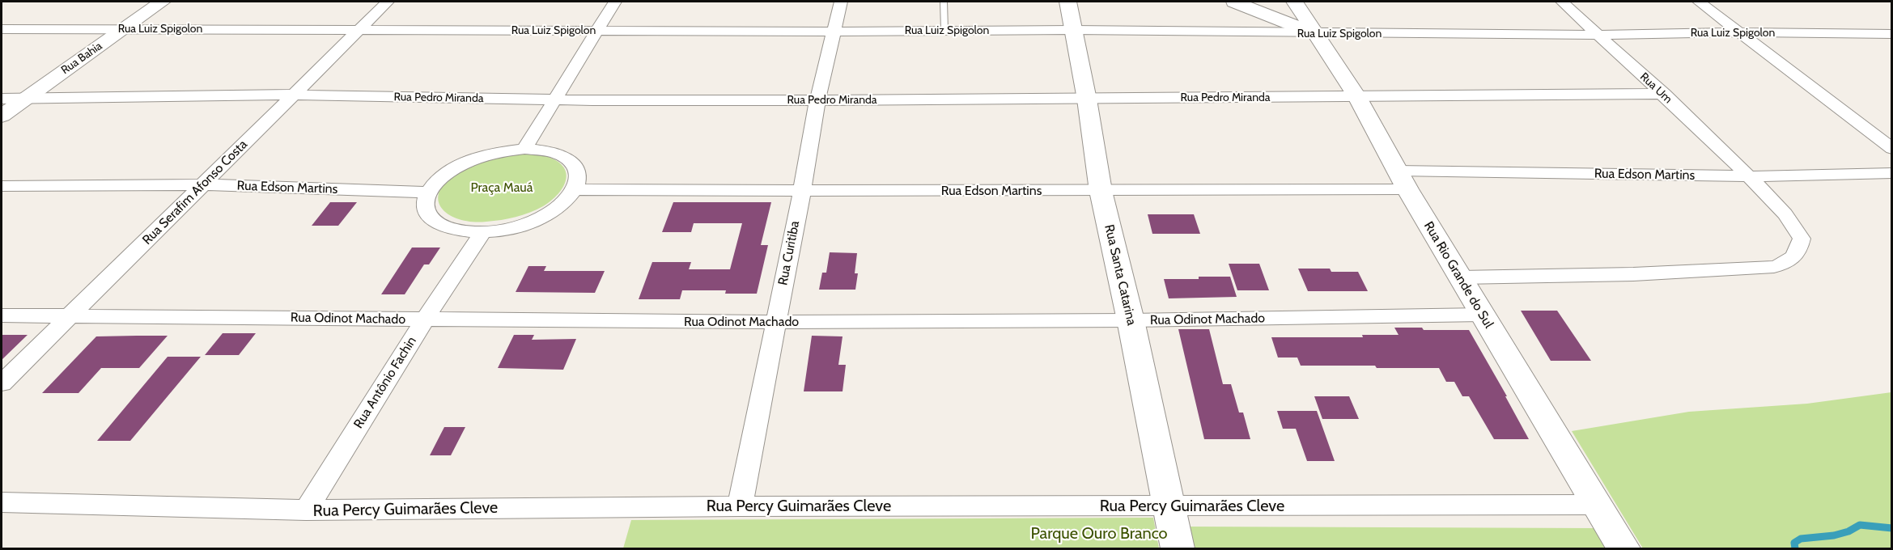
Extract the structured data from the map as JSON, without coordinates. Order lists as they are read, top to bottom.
{
  "streets": {
    "street": [
      "Rua Luiz Spigolon",
      "Rua Bahia",
      "Rua Um",
      "Rua Pedro Miranda",
      "Rua Edson Martins",
      "Rua Serafim Afonso Costa",
      "Rua Curitiba",
      "Rua Santa Catarina",
      "Rua Rio Grande do Sul",
      "Rua Odinot Machado",
      "Rua Antônio Fachin",
      "Rua Percy Guimarães Cleve"
    ]
  },
  "crossings": [
    ["Rua Luiz Spigolon", "Rua Bahia"],
    ["Rua Luiz Spigolon", "Rua Um"],
    ["Rua Luiz Spigolon", "Rua Serafim Afonso Costa"],
    ["Rua Luiz Spigolon", "Rua Curitiba"],
    ["Rua Luiz Spigolon", "Rua Santa Catarina"],
    ["Rua Luiz Spigolon", "Rua Rio Grande do Sul"],
    ["Rua Bahia", "Rua Pedro Miranda"],
    ["Rua Um", "Rua Pedro Miranda"],
    ["Rua Um", "Rua Edson Martins"],
    ["Rua Um", "Rua Rio Grande do Sul"],
    ["Rua Pedro Miranda", "Rua Serafim Afonso Costa"],
    ["Rua Pedro Miranda", "Rua Curitiba"],
    ["Rua Pedro Miranda", "Rua Santa Catarina"],
    ["Rua Pedro Miranda", "Rua Rio Grande do Sul"],
    ["Rua Edson Martins", "Rua Serafim Afonso Costa"],
    ["Rua Edson Martins", "Rua Curitiba"],
    ["Rua Edson Martins", "Rua Santa Catarina"],
    ["Rua Edson Martins", "Rua Rio Grande do Sul"],
    ["Rua Serafim Afonso Costa", "Rua Odinot Machado"],
    ["Rua Curitiba", "Rua Odinot Machado"],
    ["Rua Curitiba", "Rua Percy Guimarães Cleve"],
    ["Rua Santa Catarina", "Rua Odinot Machado"],
    ["Rua Santa Catarina", "Rua Percy Guimarães Cleve"],
    ["Rua Rio Grande do Sul", "Rua Odinot Machado"],
    ["Rua Rio Grande do Sul", "Rua Percy Guimarães Cleve"],
    ["Rua Odinot Machado", "Rua Antônio Fachin"],
    ["Rua Antônio Fachin", "Rua Percy Guimarães Cleve"]
  ],
  "parks": ["Praça Mauá", "Parque Ouro Branco"]
}
